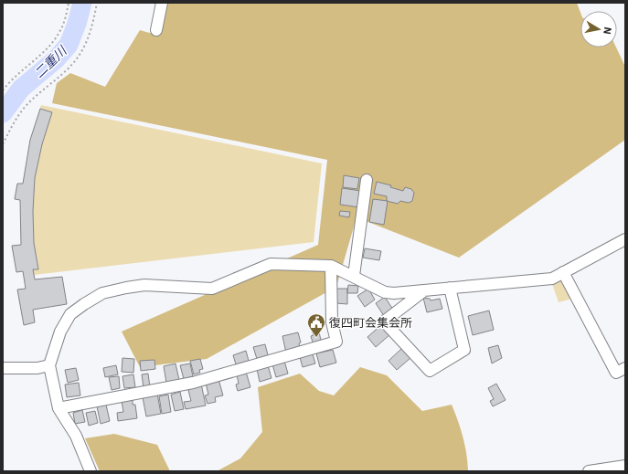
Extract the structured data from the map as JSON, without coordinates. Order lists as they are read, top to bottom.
{
  "water": ["二重川"],
  "places": {
    "public building": ["復四町会集会所"]
  },
  "north": "right"
}
